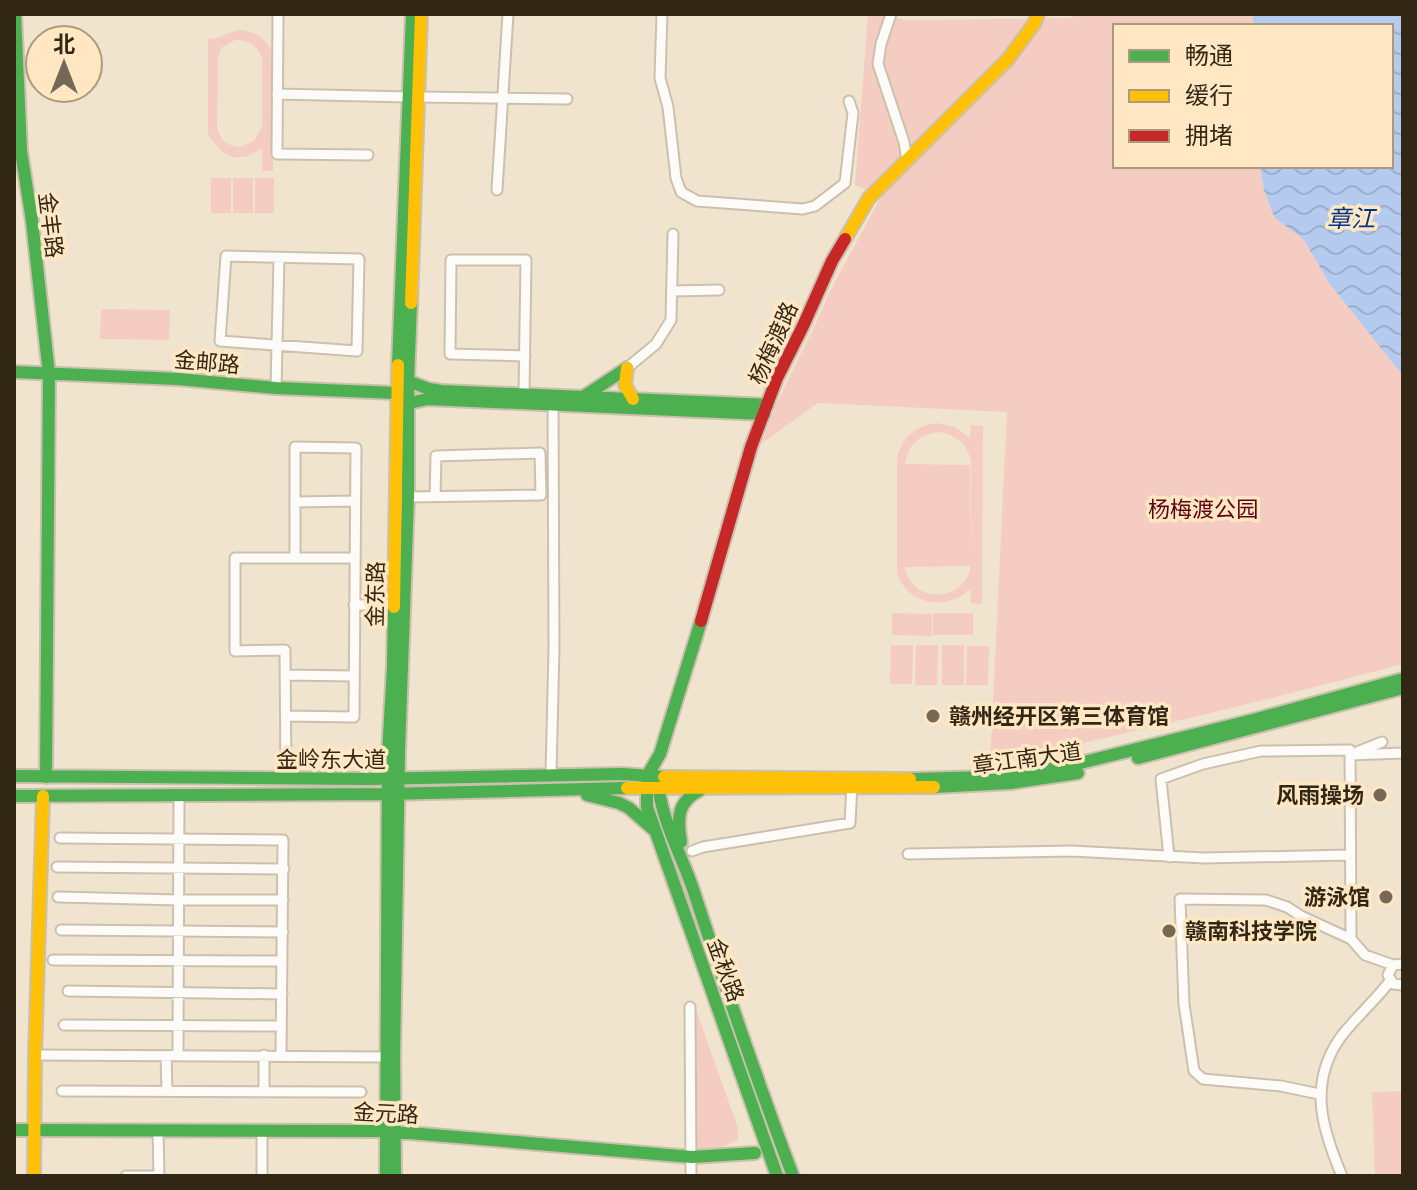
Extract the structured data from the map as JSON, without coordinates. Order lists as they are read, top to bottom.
{
  "streets": {
    "street": [
      "金丰路",
      "杨梅渡路",
      "金邮路",
      "金东路",
      "章江南大道",
      "金岭东大道",
      "金秋路",
      "金元路"
    ]
  },
  "crossings": [
    ["金丰路", "金邮路"],
    ["金丰路", "金岭东大道"],
    ["杨梅渡路", "章江南大道"],
    ["杨梅渡路", "金岭东大道"],
    ["杨梅渡路", "金秋路"],
    ["金邮路", "金东路"],
    ["金东路", "金岭东大道"],
    ["金东路", "金元路"],
    ["章江南大道", "金岭东大道"],
    ["章江南大道", "金秋路"],
    ["金岭东大道", "金秋路"]
  ],
  "water": ["章江"],
  "parks": ["杨梅渡公园"],
  "places": [
    "赣州经开区第三体育馆",
    "风雨操场",
    "游泳馆",
    "赣南科技学院"
  ],
  "legend": ["畅通", "缓行", "拥堵"],
  "north": "top"
}
